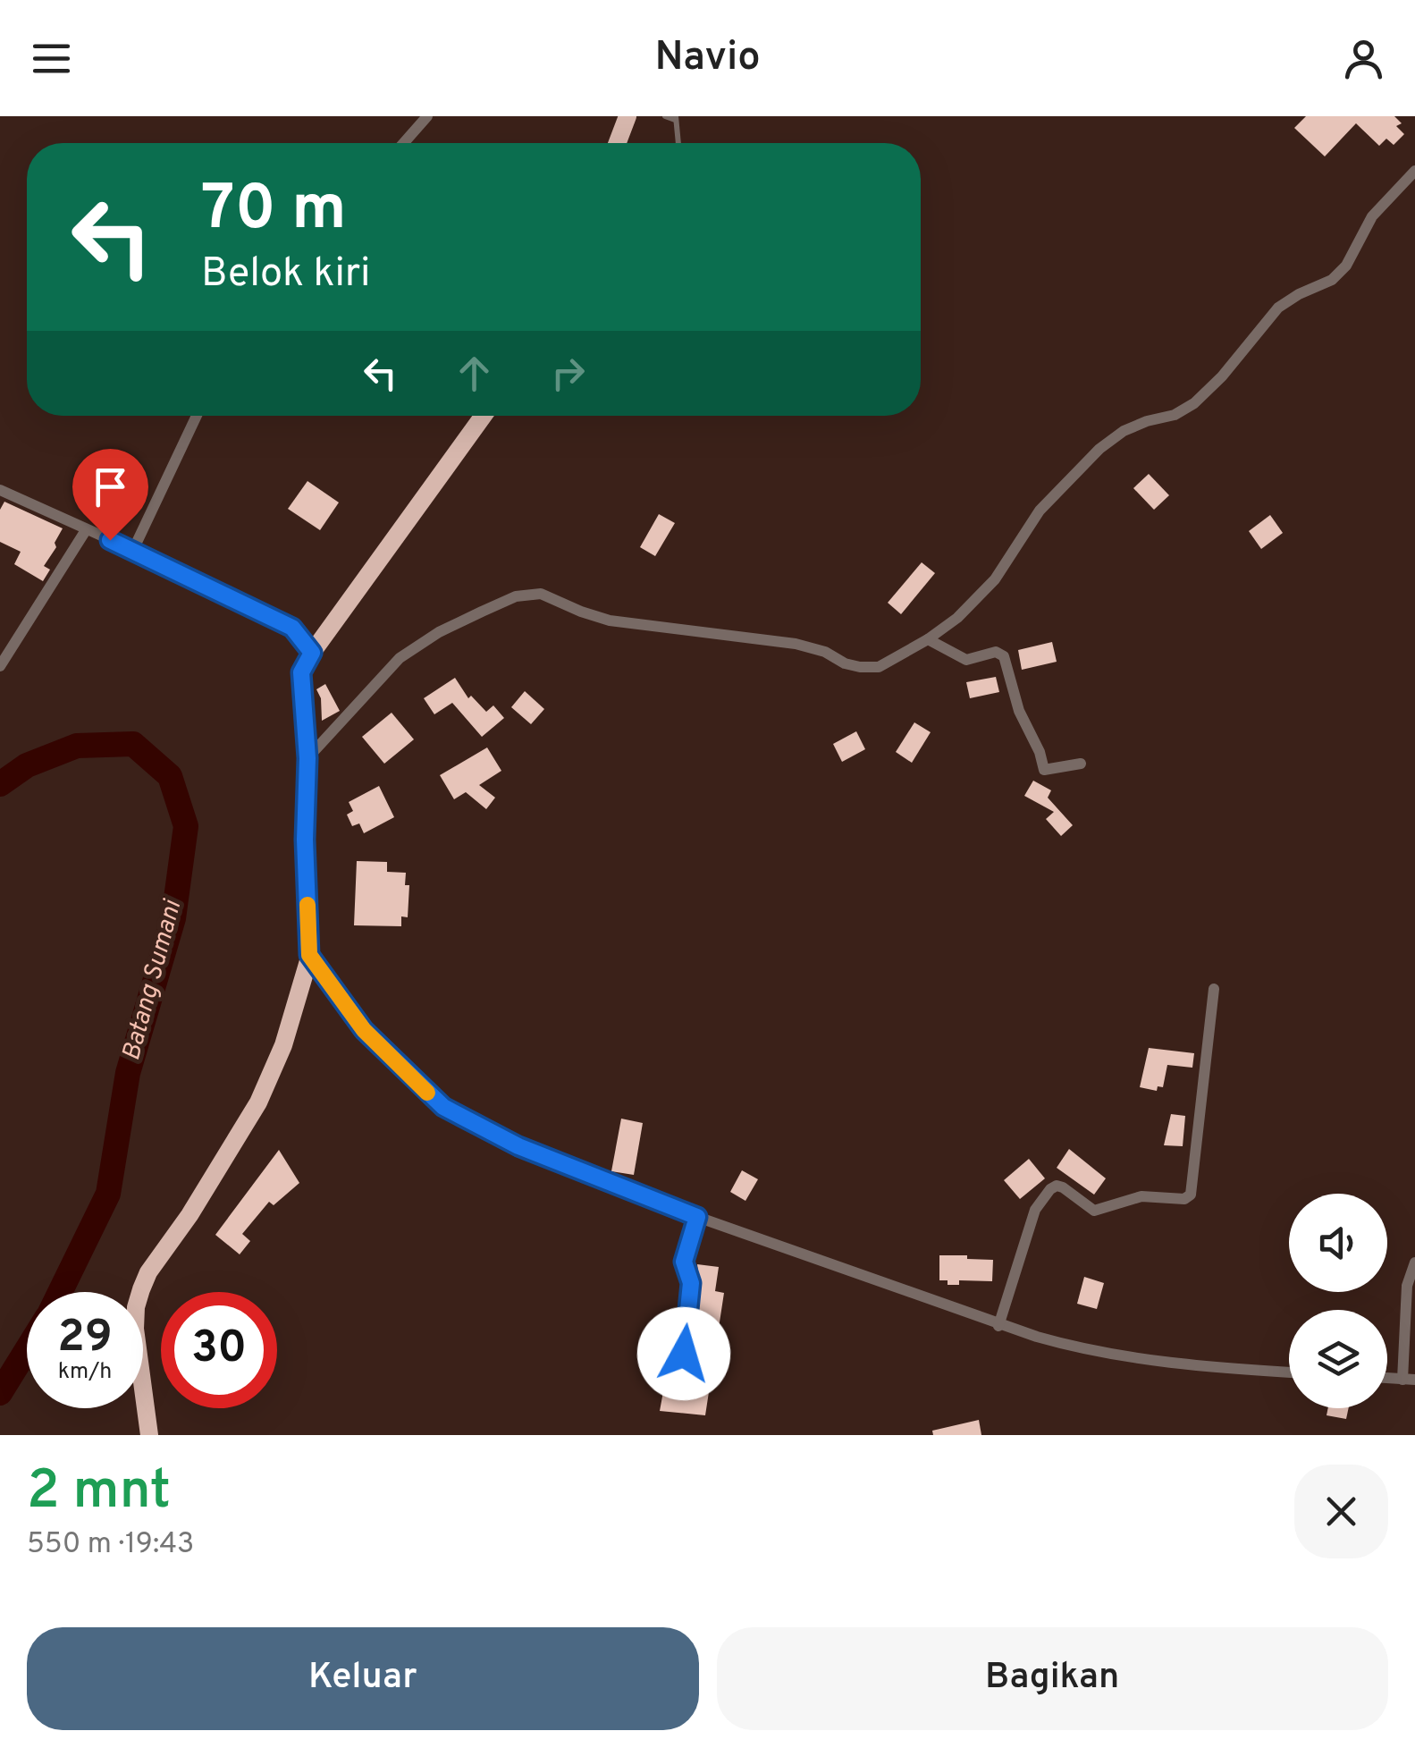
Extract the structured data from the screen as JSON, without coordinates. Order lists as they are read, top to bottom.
{
  "water": ["Batang Sumani"],
  "page": {
    "header": "Navio",
    "turn": ["70 m", "Belok kiri"],
    "speed": "29 km/h",
    "limit": "30",
    "heading": ["2 mnt", "550 m · 19:43"],
    "buttons": ["Keluar", "Bagikan"]
  }
}
